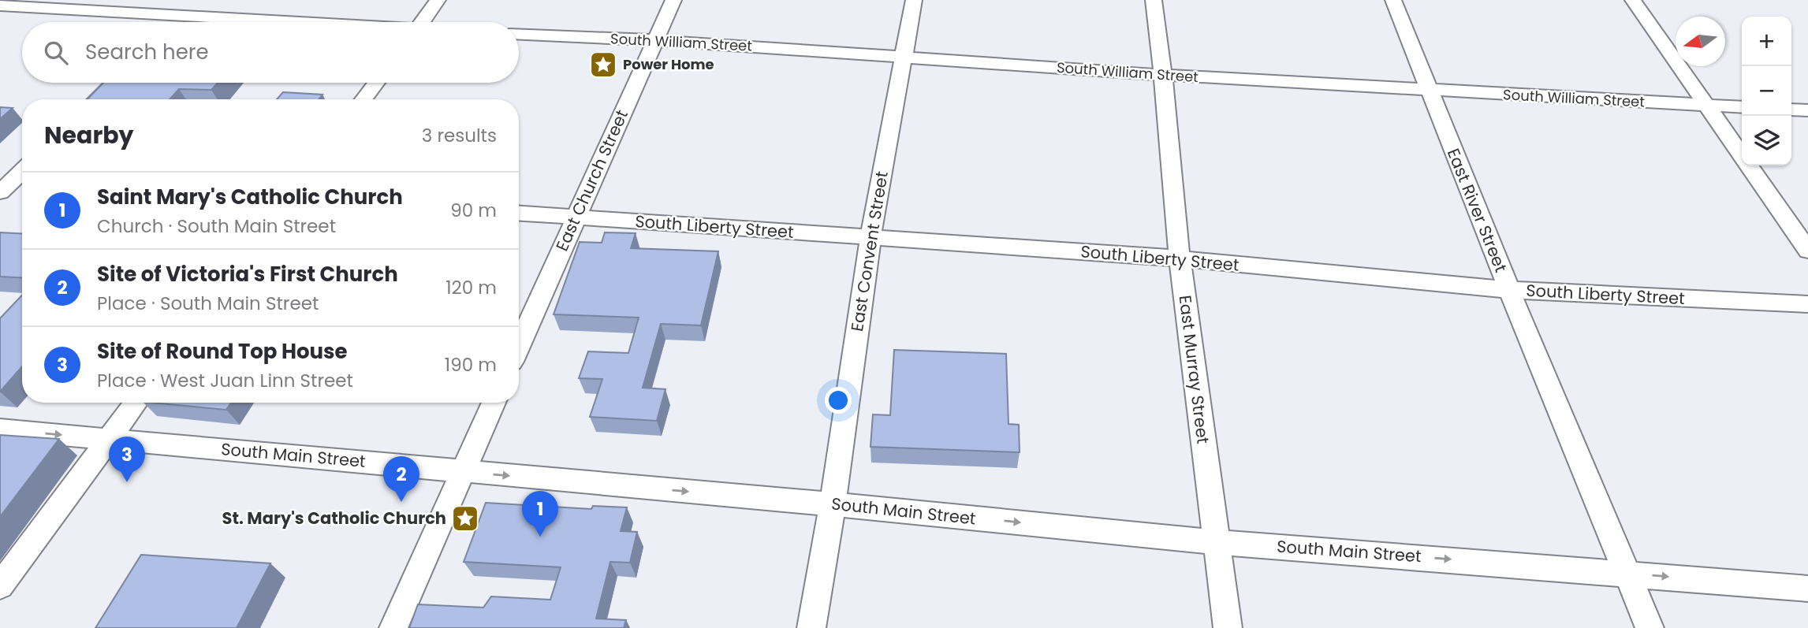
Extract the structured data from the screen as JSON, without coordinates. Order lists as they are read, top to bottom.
{
  "streets": {
    "street": [
      "South William Street",
      "East Church Street",
      "East River Street",
      "South Liberty Street",
      "East Convent Street",
      "East Murray Street",
      "South Main Street"
    ]
  },
  "crossings": [
    ["South William Street", "East Church Street"],
    ["South William Street", "East River Street"],
    ["South William Street", "East Convent Street"],
    ["South William Street", "East Murray Street"],
    ["East Church Street", "South Liberty Street"],
    ["East River Street", "South Liberty Street"],
    ["East River Street", "South Main Street"],
    ["South Liberty Street", "East Convent Street"],
    ["South Liberty Street", "East Murray Street"],
    ["East Convent Street", "South Main Street"],
    ["East Murray Street", "South Main Street"]
  ],
  "one_way": ["South Main Street"],
  "places": {
    "place": ["Power Home", "St. Mary's Catholic Church"]
  },
  "north": "left",
  "page": {
    "map_buttons": ["+", "−"],
    "search": "Search here",
    "heading": ["Nearby", "3 results"],
    "list": [
      {
        "mark": "1",
        "name": "Saint Mary's Catholic Church",
        "note": "Church · South Main Street",
        "value": "90 m"
      },
      {
        "mark": "2",
        "name": "Site of Victoria's First Church",
        "note": "Place · South Main Street",
        "value": "120 m"
      },
      {
        "mark": "3",
        "name": "Site of Round Top House",
        "note": "Place · West Juan Linn Street",
        "value": "190 m"
      }
    ],
    "pins": ["3", "2", "1"]
  }
}
